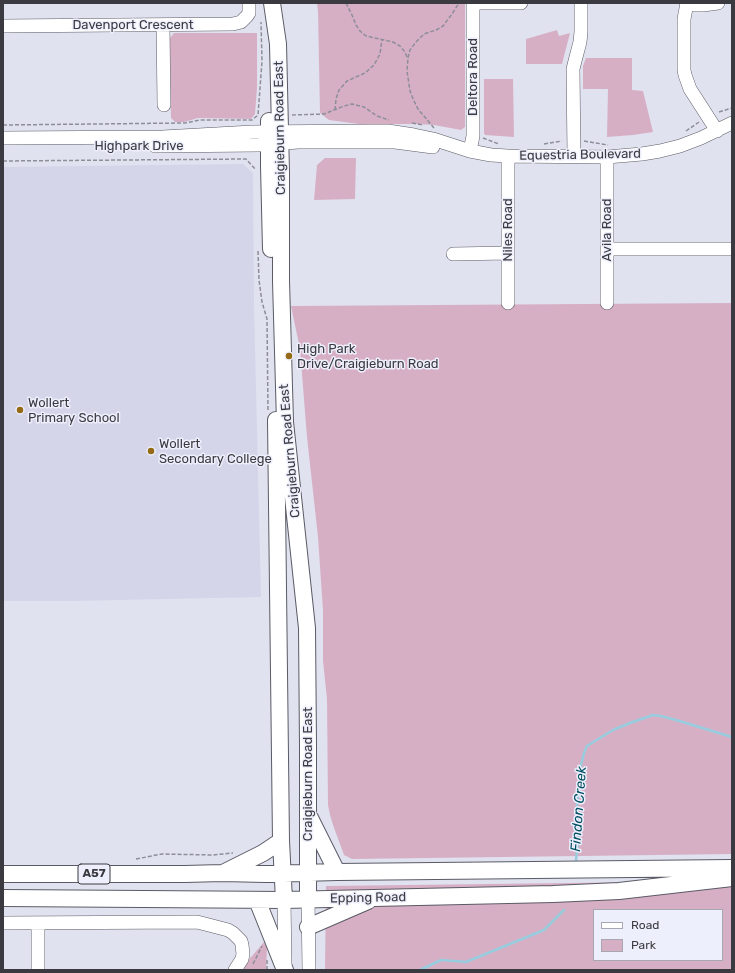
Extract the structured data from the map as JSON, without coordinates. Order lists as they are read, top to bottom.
{
  "streets": {
    "main road": ["Craigieburn Road East", "A57", "Epping Road"],
    "street": [
      "Davenport Crescent",
      "Deltora Road",
      "Highpark Drive",
      "Equestria Boulevard",
      "Niles Road",
      "Avila Road"
    ]
  },
  "crossings": [
    ["Deltora Road", "Equestria Boulevard"],
    ["Craigieburn Road East", "Highpark Drive"],
    ["Craigieburn Road East", "Equestria Boulevard"],
    ["Craigieburn Road East", "Epping Road"],
    ["Highpark Drive", "Equestria Boulevard"],
    ["Equestria Boulevard", "Niles Road"],
    ["Equestria Boulevard", "Avila Road"]
  ],
  "water": ["Findon Creek"],
  "places": ["High Park Drive/Craigieburn Road", "Wollert Primary School", "Wollert Secondary College"],
  "legend": ["Road", "Park"]
}
